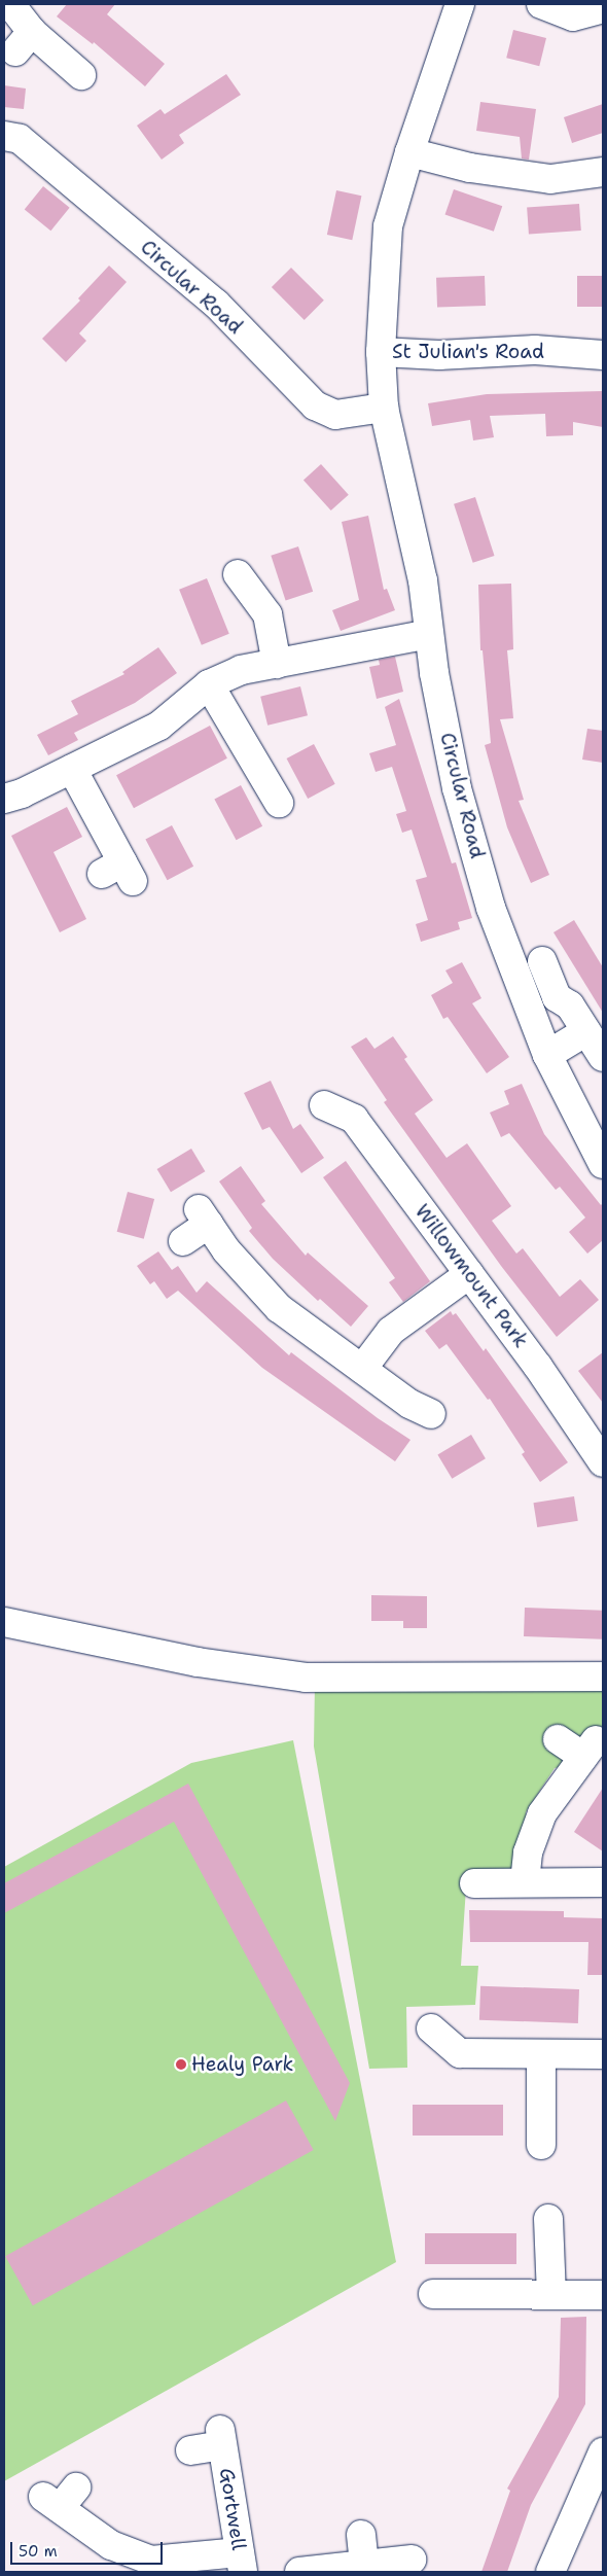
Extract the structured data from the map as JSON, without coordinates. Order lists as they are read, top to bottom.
{
  "streets": {
    "street": [
      "Circular Road",
      "St Julian's Road",
      "Willowmount Park",
      "Gortwell"
    ]
  },
  "crossings": [
    ["Circular Road", "St Julian's Road"]
  ],
  "places": ["Healy Park"],
  "scale_bar": "50 m"
}
